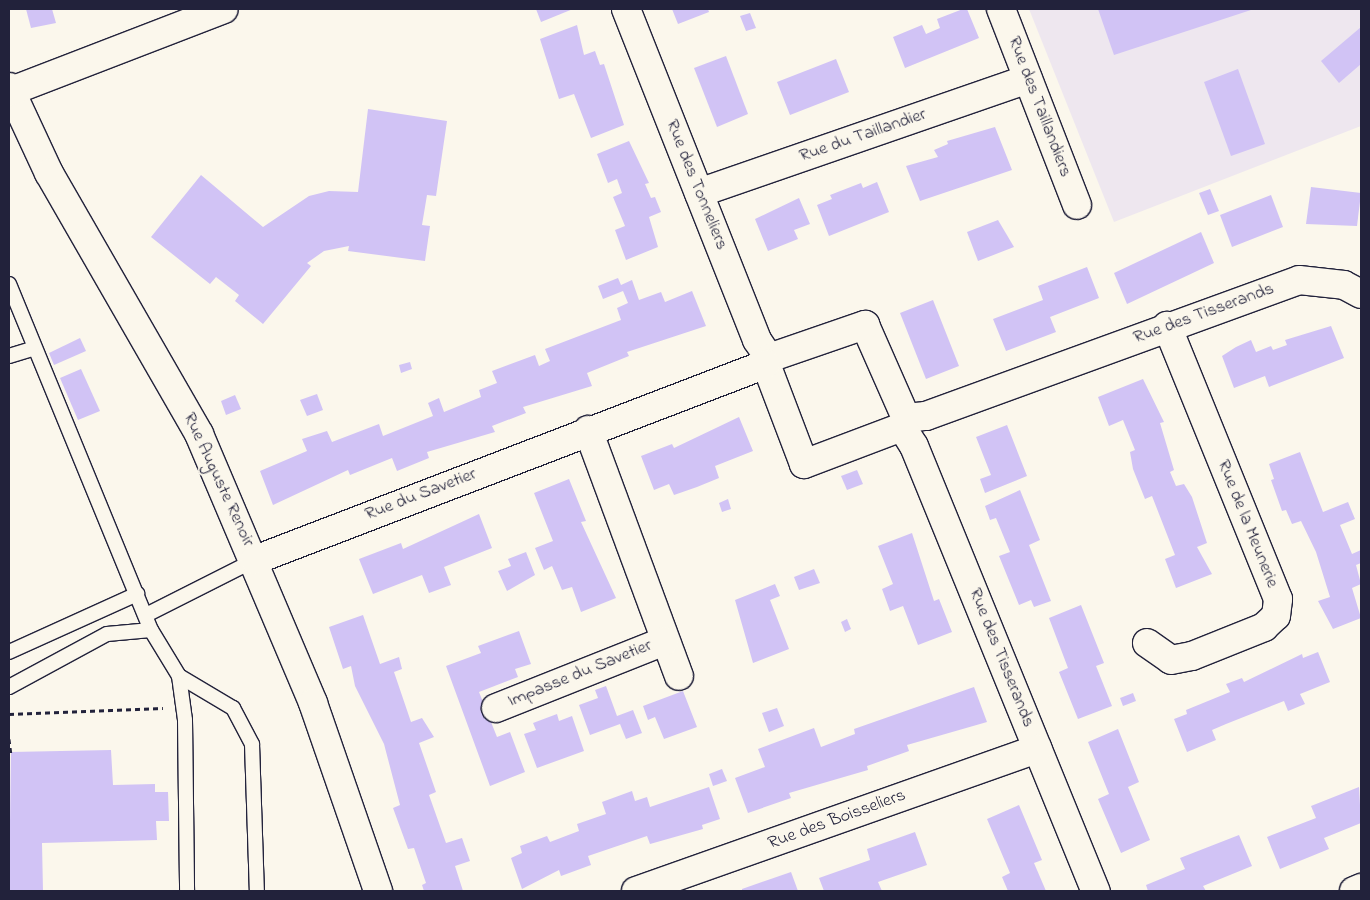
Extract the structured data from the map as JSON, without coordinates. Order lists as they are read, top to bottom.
{
  "streets": {
    "street": [
      "Rue des Taillandiers",
      "Rue du Taillandier",
      "Rue des Tonneliers",
      "Rue des Tisserands",
      "Rue Auguste Renoir",
      "Rue du Savetier",
      "Rue de la Meunerie",
      "Impasse du Savetier",
      "Rue des Boisseliers"
    ]
  },
  "crossings": [
    ["Rue des Taillandiers", "Rue du Taillandier"],
    ["Rue du Taillandier", "Rue des Tonneliers"],
    ["Rue des Tonneliers", "Rue des Tisserands"],
    ["Rue des Tonneliers", "Rue du Savetier"],
    ["Rue des Tisserands", "Rue du Savetier"],
    ["Rue des Tisserands", "Rue de la Meunerie"],
    ["Rue des Tisserands", "Rue des Boisseliers"],
    ["Rue Auguste Renoir", "Rue du Savetier"]
  ]
}
